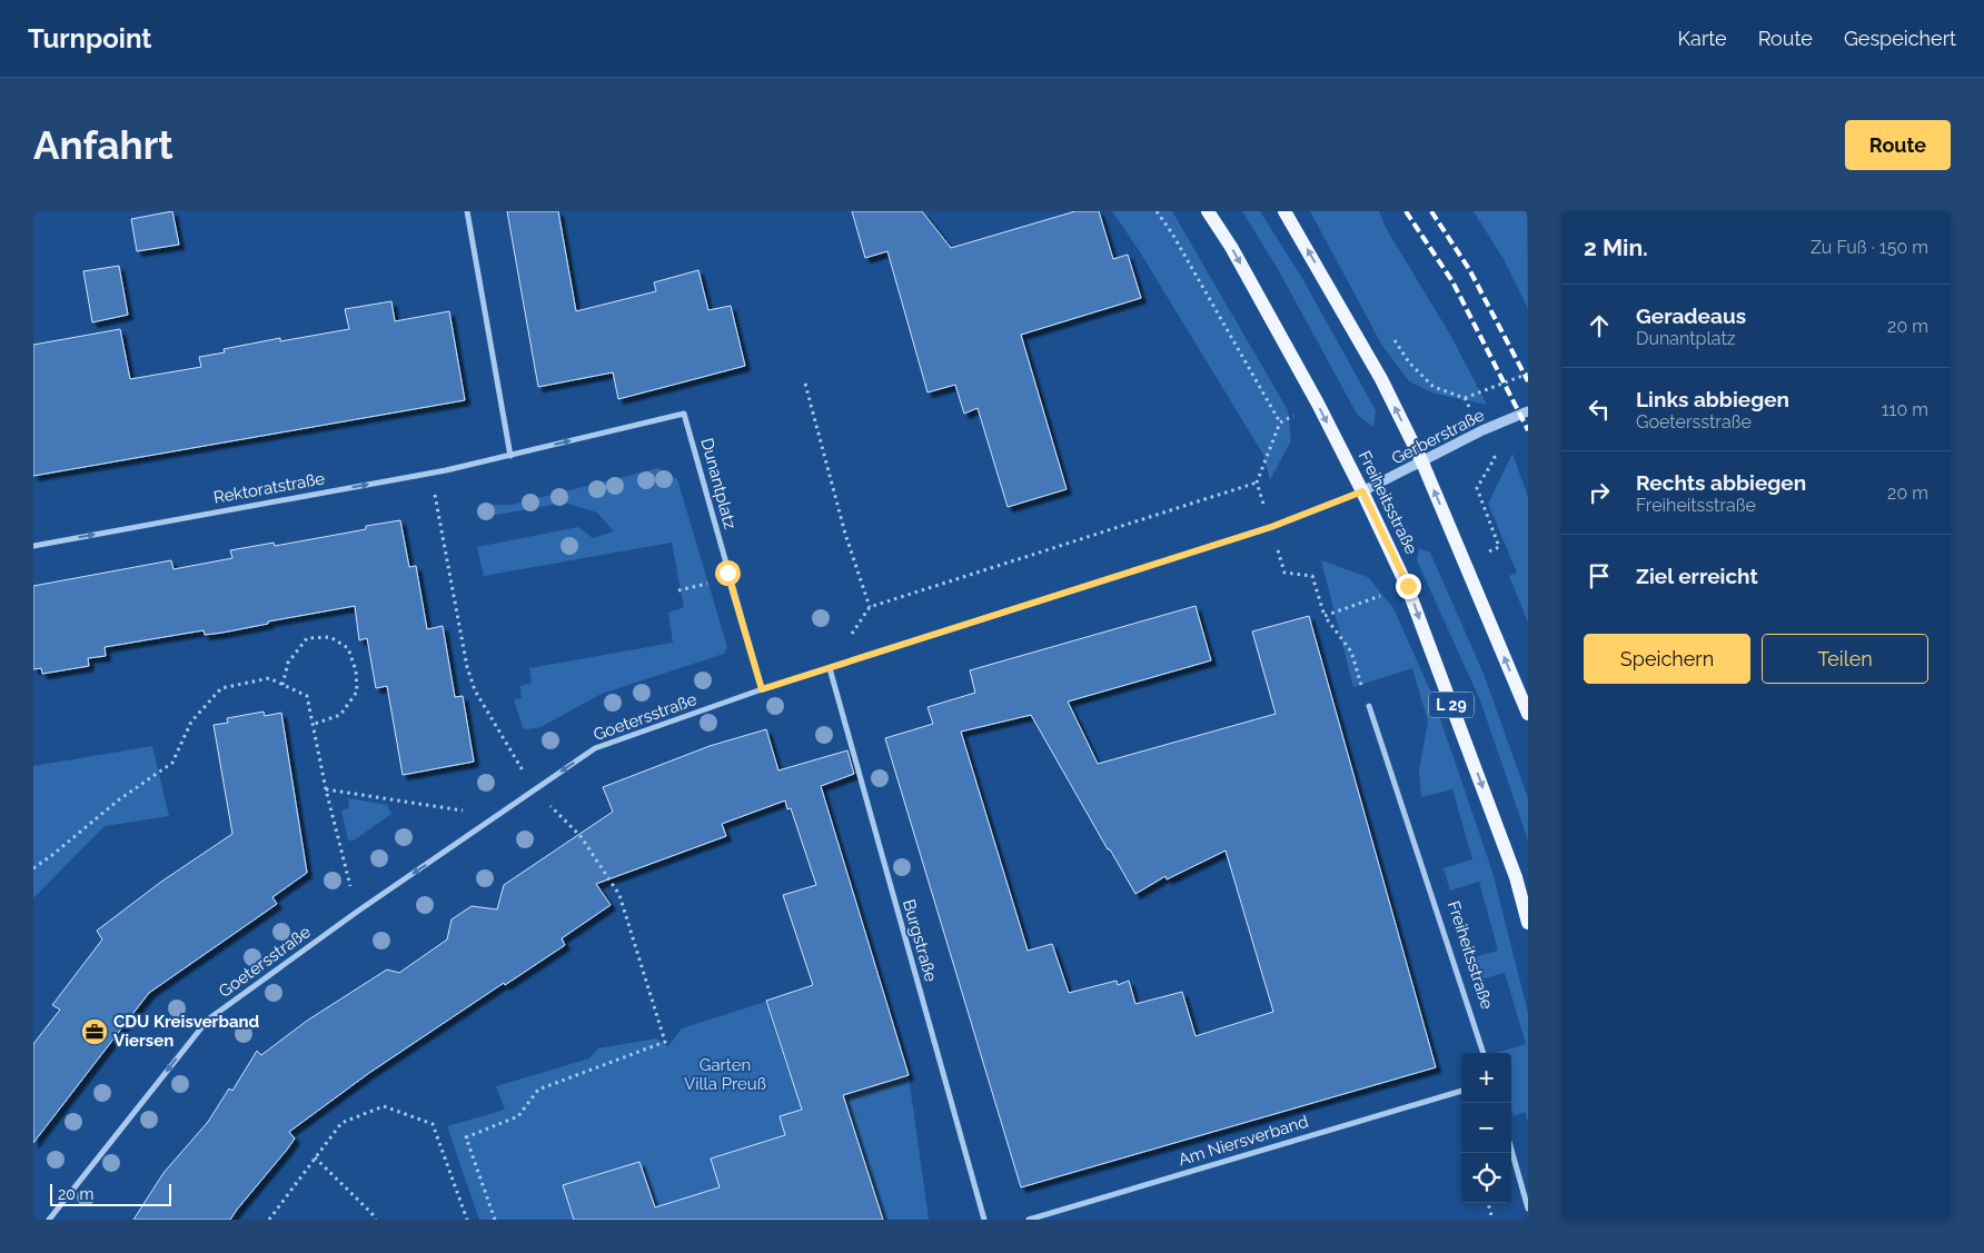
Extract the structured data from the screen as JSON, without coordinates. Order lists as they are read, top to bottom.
{
  "streets": {
    "main road": ["Freiheitsstraße", "L 29"],
    "street": [
      "Gerberstraße",
      "Dunantplatz",
      "Rektoratstraße",
      "Goetersstraße",
      "Burgstraße",
      "Am Niersverband"
    ]
  },
  "crossings": [
    ["Gerberstraße", "Freiheitsstraße"],
    ["Gerberstraße", "Goetersstraße"],
    ["Dunantplatz", "Rektoratstraße"],
    ["Dunantplatz", "Goetersstraße"],
    ["Freiheitsstraße", "Goetersstraße"],
    ["Goetersstraße", "Burgstraße"]
  ],
  "one_way": ["Rektoratstraße", "Goetersstraße"],
  "parks": ["Garten Villa Preuß"],
  "places": {
    "office": ["CDU Kreisverband Viersen"]
  },
  "scale_bar": "20 m",
  "page": {
    "header": "Turnpoint",
    "nav": ["Karte", "Route", "Gespeichert"],
    "buttons": [
      "Route",
      ["Speichern", "Teilen"]
    ],
    "title": "Anfahrt",
    "heading": ["2 Min.", "Zu Fuß · 150 m"],
    "list": [
      ["Geradeaus", "Dunantplatz", "20 m"],
      ["Links abbiegen", "Goetersstraße", "110 m"],
      ["Rechts abbiegen", "Freiheitsstraße", "20 m"],
      "Ziel erreicht"
    ],
    "map_buttons": ["+", "−"],
    "scale": "20 m"
  }
}
